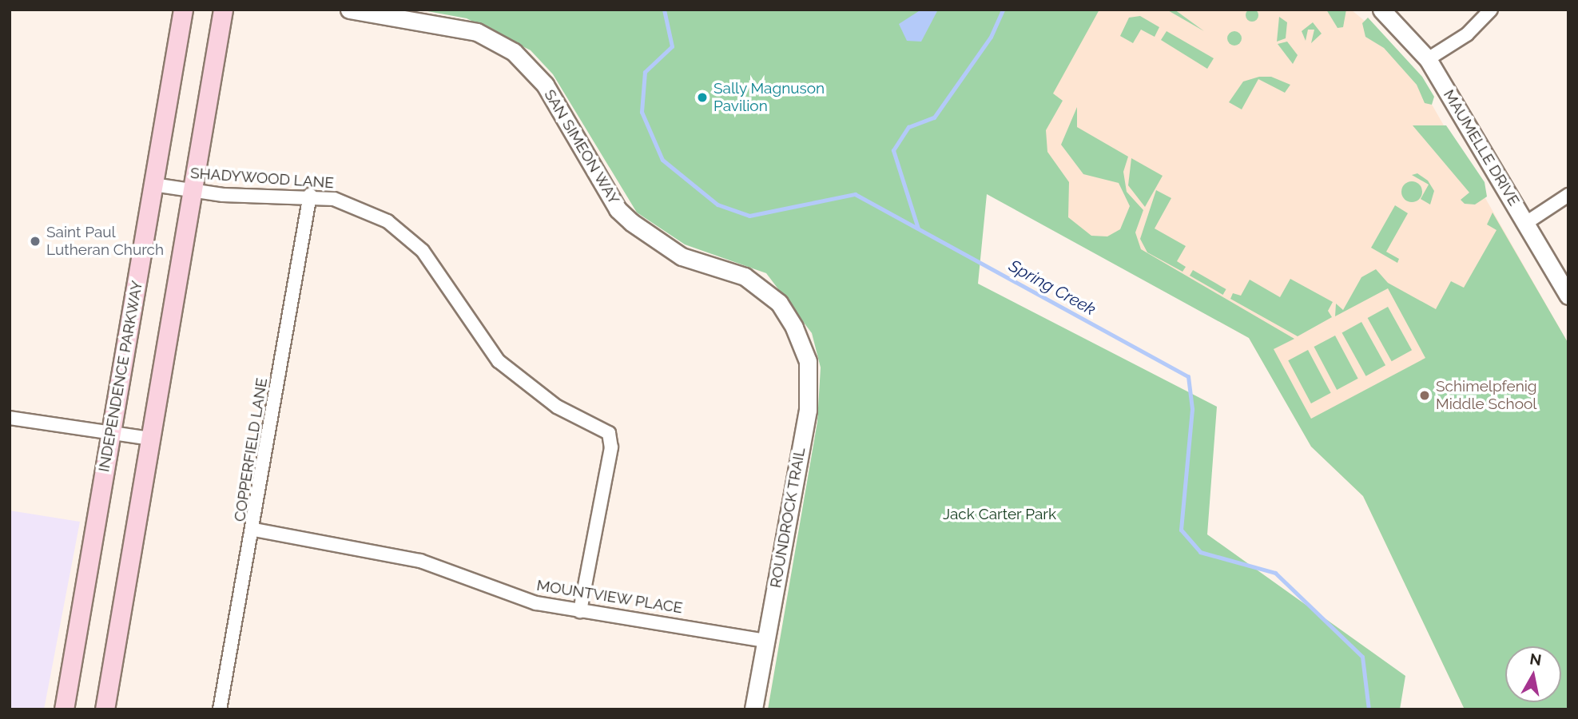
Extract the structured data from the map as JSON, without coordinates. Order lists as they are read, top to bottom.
{
  "streets": {
    "main road": ["INDEPENDENCE PARKWAY"],
    "street": [
      "SAN SIMEON WAY",
      "MAUMELLE DRIVE",
      "SHADYWOOD LANE",
      "COPPERFIELD LANE",
      "ROUNDROCK TRAIL",
      "MOUNTVIEW PLACE"
    ]
  },
  "crossings": [
    ["SAN SIMEON WAY", "ROUNDROCK TRAIL"],
    ["SHADYWOOD LANE", "INDEPENDENCE PARKWAY"],
    ["SHADYWOOD LANE", "COPPERFIELD LANE"],
    ["SHADYWOOD LANE", "MOUNTVIEW PLACE"],
    ["COPPERFIELD LANE", "MOUNTVIEW PLACE"],
    ["ROUNDROCK TRAIL", "MOUNTVIEW PLACE"]
  ],
  "water": ["Spring Creek"],
  "parks": ["Jack Carter Park"],
  "places": ["Sally Magnuson Pavilion", "Saint Paul Lutheran Church", "Schimelpfenig Middle School"],
  "north": "top"
}
